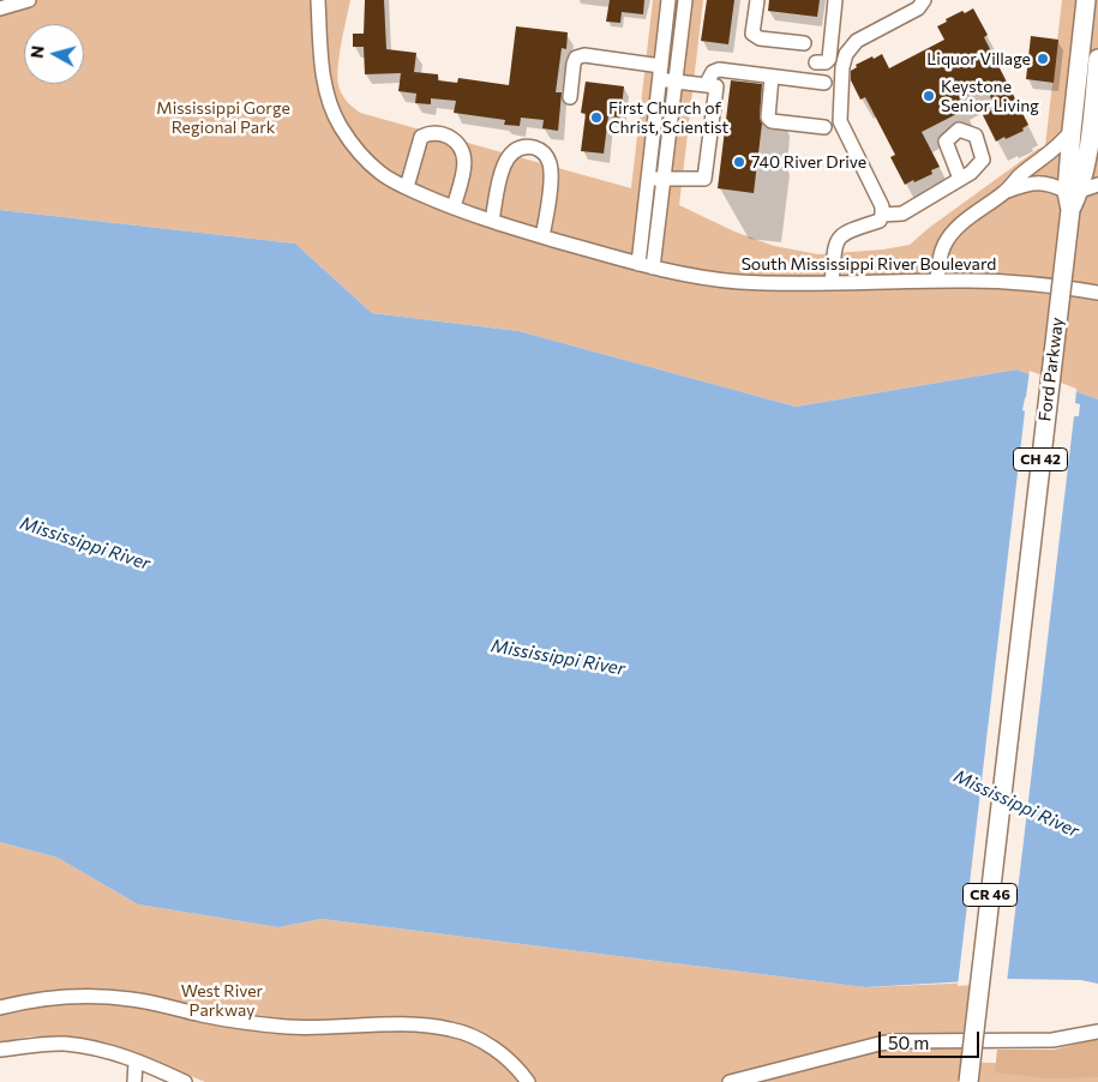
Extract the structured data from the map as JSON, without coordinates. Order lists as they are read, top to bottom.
{
  "streets": {
    "main road": ["Ford Parkway", "CH 42", "CR 46"],
    "street": ["South Mississippi River Boulevard"]
  },
  "crossings": [
    ["Ford Parkway", "CR 46"]
  ],
  "water": ["Mississippi River"],
  "parks": ["Mississippi Gorge Regional Park", "West River Parkway"],
  "places": [
    "Liquor Village",
    "Keystone Senior Living",
    "First Church of Christ, Scientist",
    "740 River Drive"
  ],
  "scale_bar": "50 m",
  "north": "left"
}
